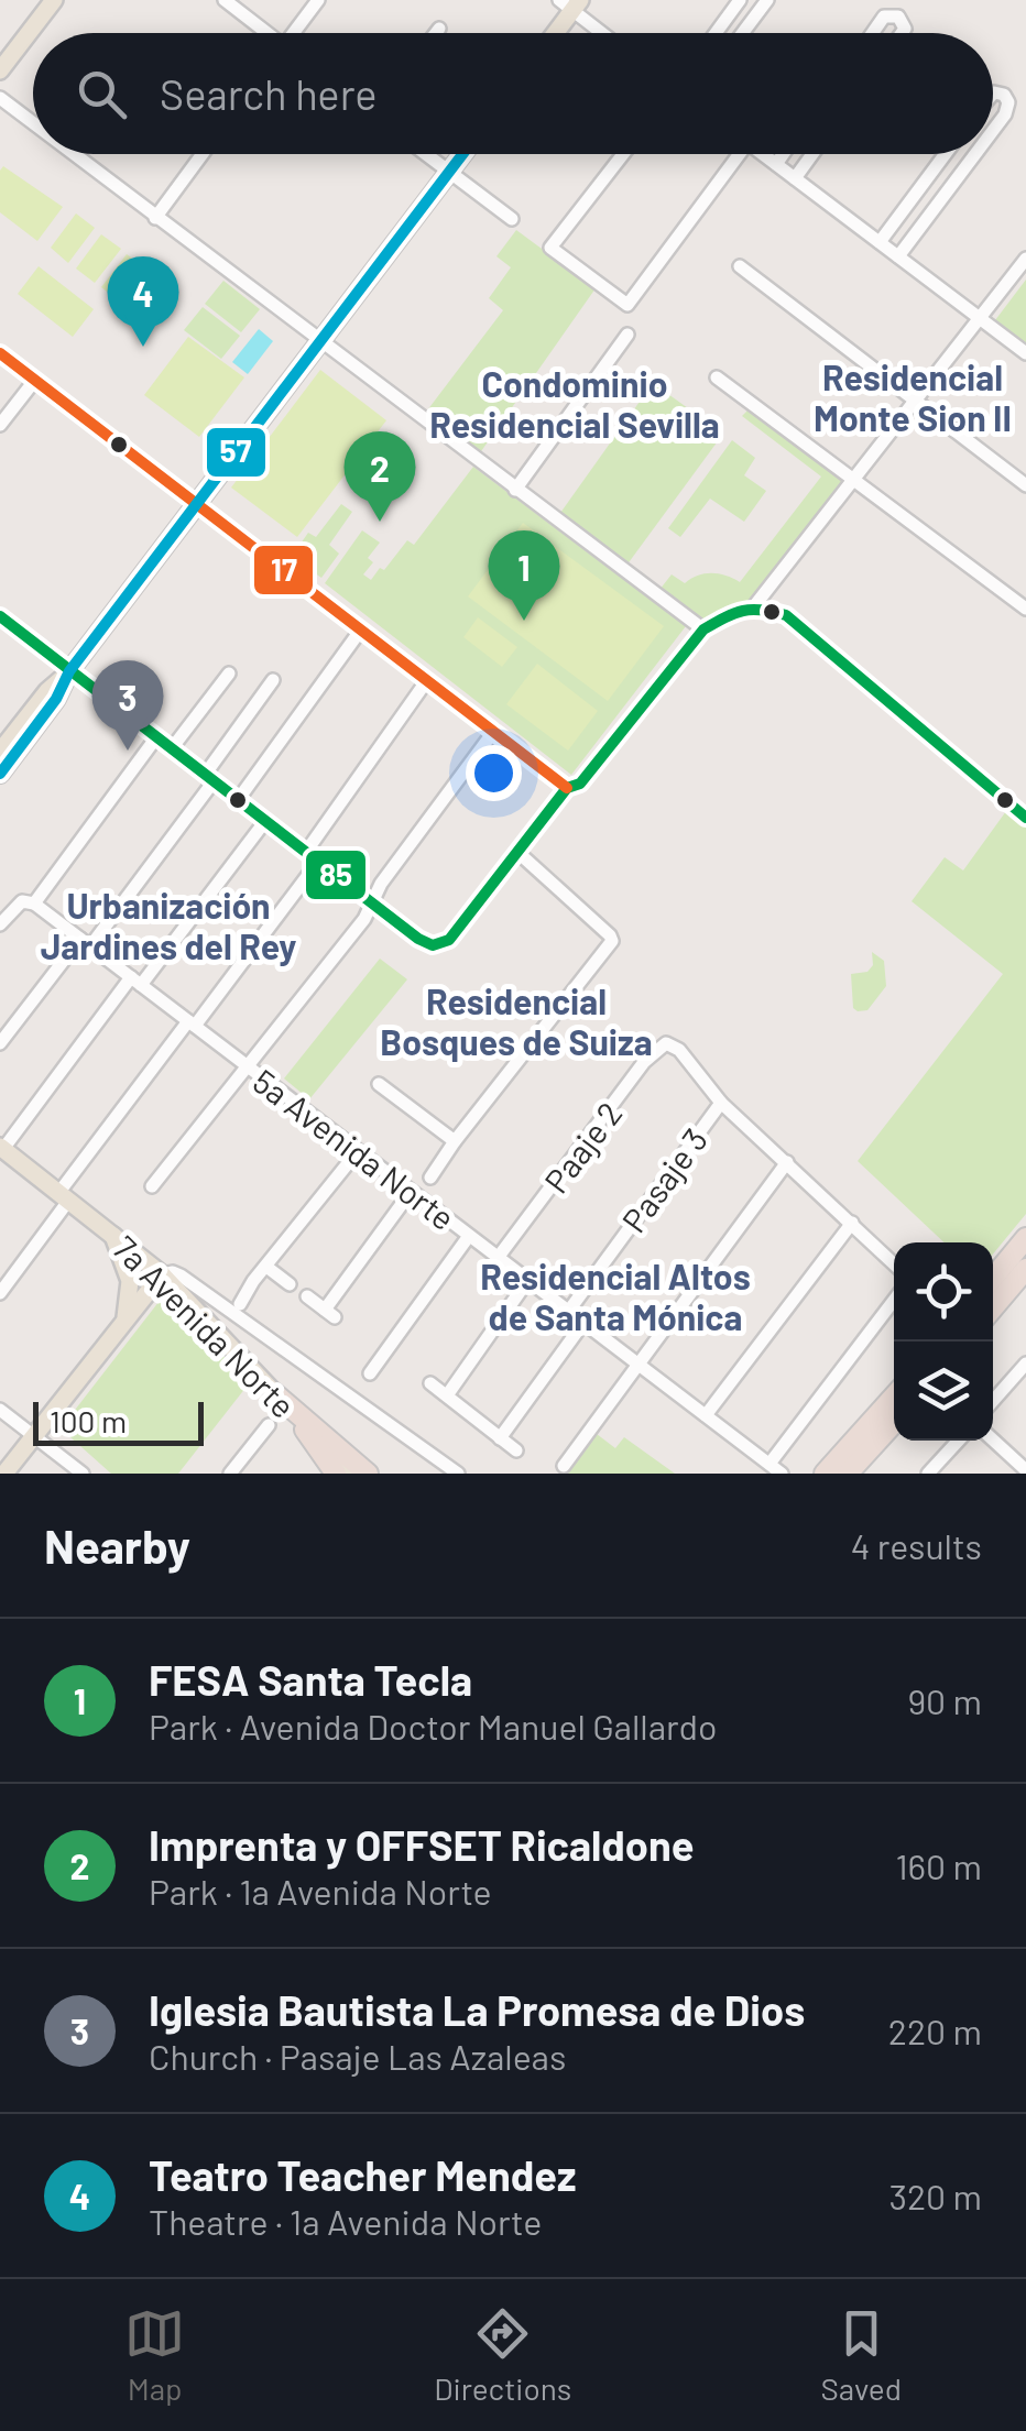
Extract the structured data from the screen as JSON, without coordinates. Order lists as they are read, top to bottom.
{
  "streets": {
    "main road": ["7a Avenida Norte"],
    "street": ["Paaje 2", "5a Avenida Norte", "Pasaje 3"]
  },
  "crossings": [
    ["Paaje 2", "5a Avenida Norte"],
    ["Paaje 2", "Pasaje 3"],
    ["5a Avenida Norte", "Pasaje 3"]
  ],
  "districts": [
    "Residencial Monte Sion II",
    "Condominio Residencial Sevilla",
    "Urbanización Jardines del Rey",
    "Residencial Bosques de Suiza",
    "Residencial Altos de Santa Mónica"
  ],
  "lines": ["transit line 57", "transit line 17", "transit line 85"],
  "scale_bar": "100 m",
  "page": {
    "search": "Search here",
    "pins": [
      "4",
      "2",
      "1",
      "3"
    ],
    "scale": "100 m",
    "heading": ["Nearby", "4 results"],
    "list": [
      {
        "mark": "1",
        "name": "FESA Santa Tecla",
        "note": "Park · Avenida Doctor Manuel Gallardo",
        "value": "90 m"
      },
      {
        "mark": "2",
        "name": "Imprenta y OFFSET Ricaldone",
        "note": "Park · 1a Avenida Norte",
        "value": "160 m"
      },
      {
        "mark": "3",
        "name": "Iglesia Bautista La Promesa de Dios",
        "note": "Church · Pasaje Las Azaleas",
        "value": "220 m"
      },
      {
        "mark": "4",
        "name": "Teatro Teacher Mendez",
        "note": "Theatre · 1a Avenida Norte",
        "value": "320 m"
      }
    ],
    "nav": ["Map", "Directions", "Saved"]
  }
}
